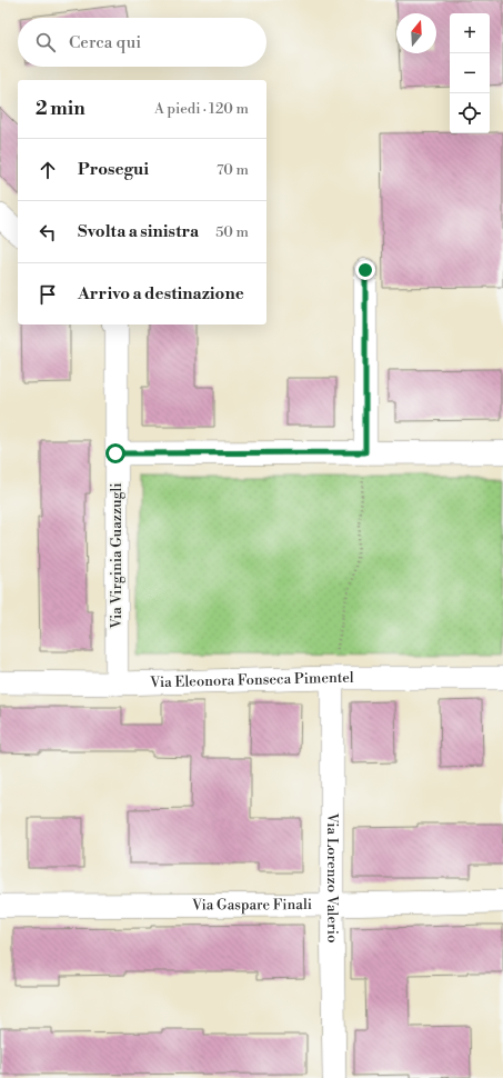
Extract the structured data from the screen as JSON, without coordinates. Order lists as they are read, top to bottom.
{
  "streets": {
    "street": [
      "Via Virginia Guazzugli",
      "Via Eleonora Fonseca Pimentel",
      "Via Lorenzo Valerio",
      "Via Gaspare Finali"
    ]
  },
  "crossings": [
    ["Via Virginia Guazzugli", "Via Eleonora Fonseca Pimentel"],
    ["Via Eleonora Fonseca Pimentel", "Via Lorenzo Valerio"],
    ["Via Lorenzo Valerio", "Via Gaspare Finali"]
  ],
  "north": "top",
  "page": {
    "map_buttons": ["+", "−"],
    "search": "Cerca qui",
    "heading": ["2 min", "A piedi · 120 m"],
    "list": [
      ["Prosegui", "70 m"],
      ["Svolta a sinistra", "50 m"],
      "Arrivo a destinazione"
    ]
  }
}
